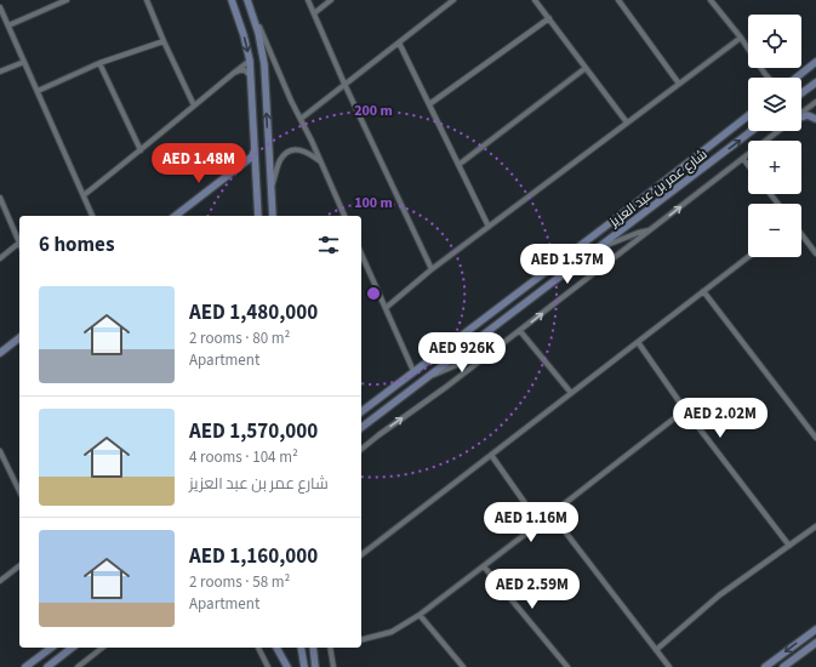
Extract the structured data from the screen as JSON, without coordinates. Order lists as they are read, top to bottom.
{
  "streets": {
    "main road": ["شارع عمر بن عبد العزيز"]
  },
  "page": {
    "map_buttons": ["+", "−"],
    "price": [
      "AED 1.48M",
      "AED 1.57M",
      "AED 926K",
      "AED 2.02M",
      "AED 1.16M",
      "AED 2.59M"
    ],
    "heading": "6 homes",
    "list": [
      {
        "name": "AED 1,480,000",
        "note": "2 rooms · 80 m² · Apartment"
      },
      {
        "name": "AED 1,570,000",
        "note": "4 rooms · 104 m² · شارع عمر بن عبد العزيز"
      },
      {
        "name": "AED 1,160,000",
        "note": "2 rooms · 58 m² · Apartment"
      }
    ]
  },
  "rings": ["200 m", "100 m"]
}
